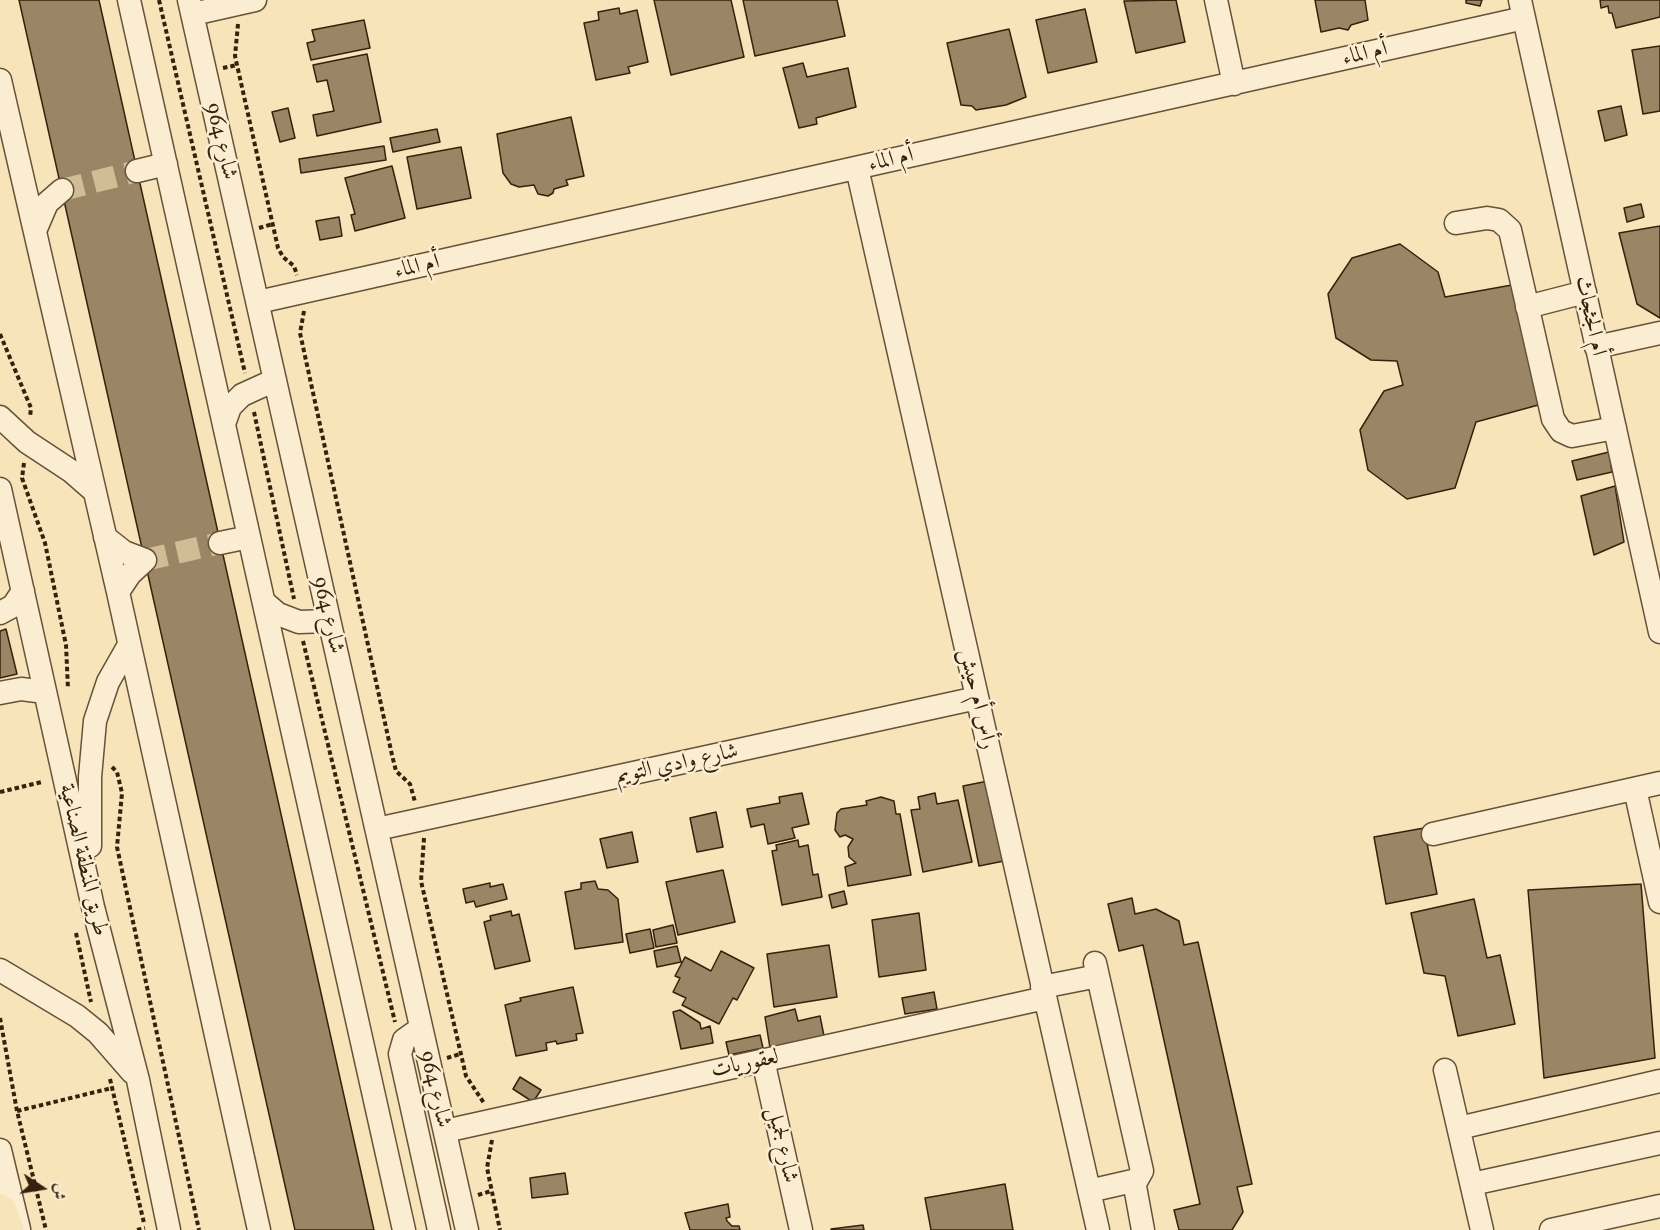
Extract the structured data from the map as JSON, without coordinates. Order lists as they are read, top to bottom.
{
  "streets": {
    "street": [
      "أم الماء",
      "شارع 964",
      "أم الجثجاث",
      "رأس أم حيش",
      "شارع وادي التويم",
      "طريق المنطقة الصناعية",
      "لعقوريات",
      "شارع لجميل"
    ]
  },
  "crossings": [
    ["أم الماء", "شارع 964"],
    ["أم الماء", "أم الجثجاث"],
    ["أم الماء", "رأس أم حيش"],
    ["شارع 964", "شارع وادي التويم"],
    ["شارع 964", "لعقوريات"],
    ["رأس أم حيش", "شارع وادي التويم"],
    ["رأس أم حيش", "لعقوريات"],
    ["لعقوريات", "شارع لجميل"]
  ],
  "north": "right"
}
